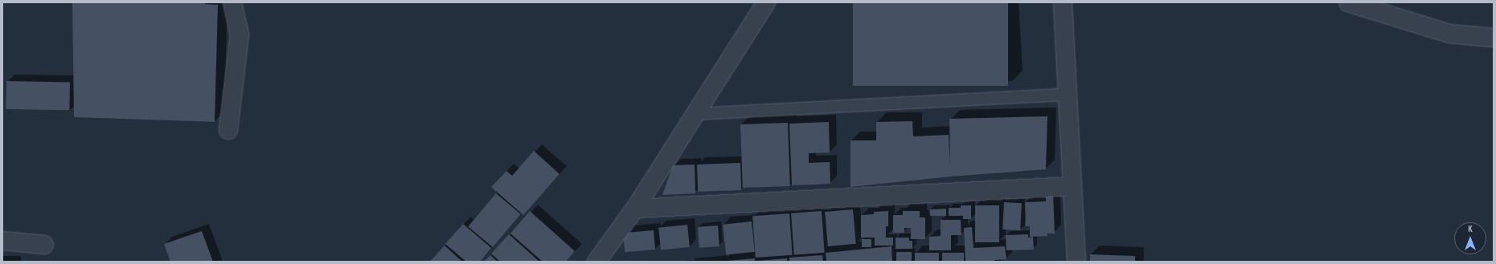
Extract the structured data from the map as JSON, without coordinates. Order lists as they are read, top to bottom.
{
  "north": "top"
}
